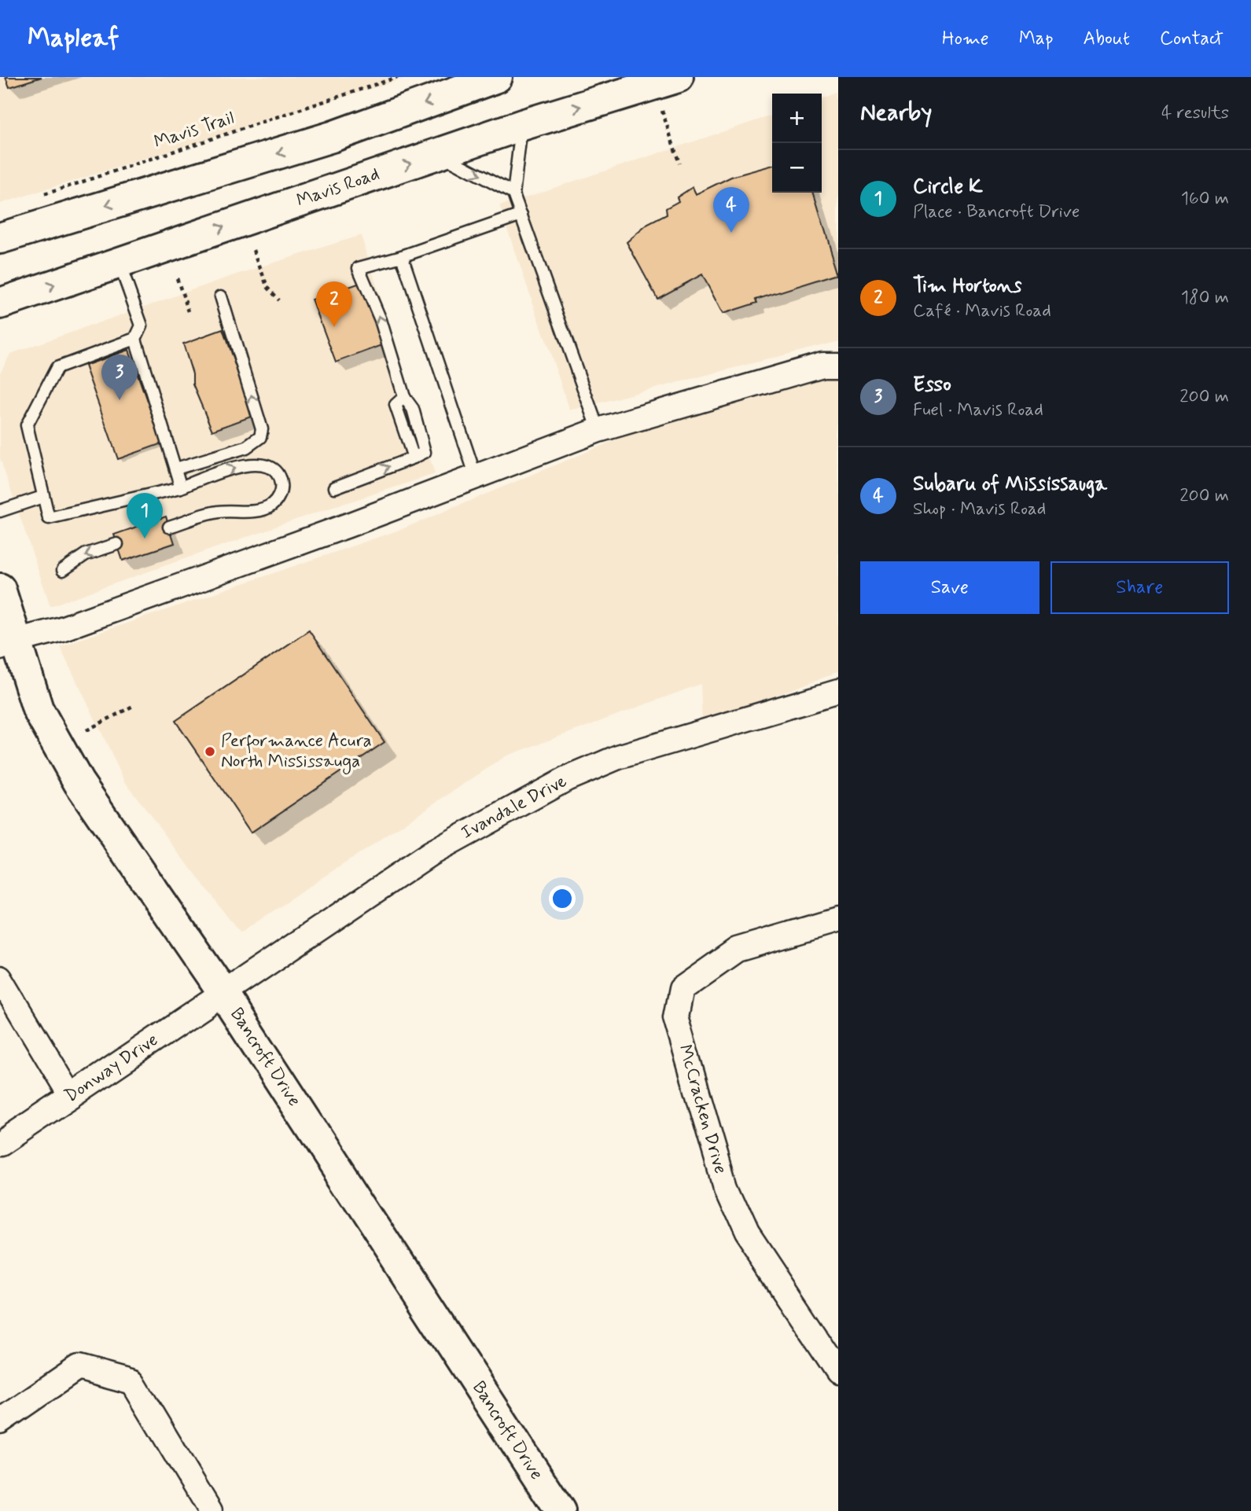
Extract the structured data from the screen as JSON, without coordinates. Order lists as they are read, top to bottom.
{
  "streets": {
    "main road": ["Mavis Road", "Bancroft Drive"],
    "street": ["Ivandale Drive", "Donway Drive", "McCracken Drive"],
    "path": ["Mavis Trail"]
  },
  "crossings": [
    ["Ivandale Drive", "Bancroft Drive"],
    ["Ivandale Drive", "Donway Drive"],
    ["Bancroft Drive", "Donway Drive"]
  ],
  "places": ["Performance Acura North Mississauga"],
  "page": {
    "header": "Mapleaf",
    "nav": [
      "Home",
      "Map",
      "About",
      "Contact"
    ],
    "heading": ["Nearby", "4 results"],
    "map_buttons": ["+", "−"],
    "list": [
      {
        "mark": "1",
        "name": "Circle K",
        "note": "Place · Bancroft Drive",
        "value": "160 m"
      },
      {
        "mark": "2",
        "name": "Tim Hortons",
        "note": "Café · Mavis Road",
        "value": "180 m"
      },
      {
        "mark": "3",
        "name": "Esso",
        "note": "Fuel · Mavis Road",
        "value": "200 m"
      },
      {
        "mark": "4",
        "name": "Subaru of Mississauga",
        "note": "Shop · Mavis Road",
        "value": "200 m"
      }
    ],
    "pins": [
      "4",
      "2",
      "3",
      "1"
    ],
    "buttons": ["Save", "Share"]
  }
}
